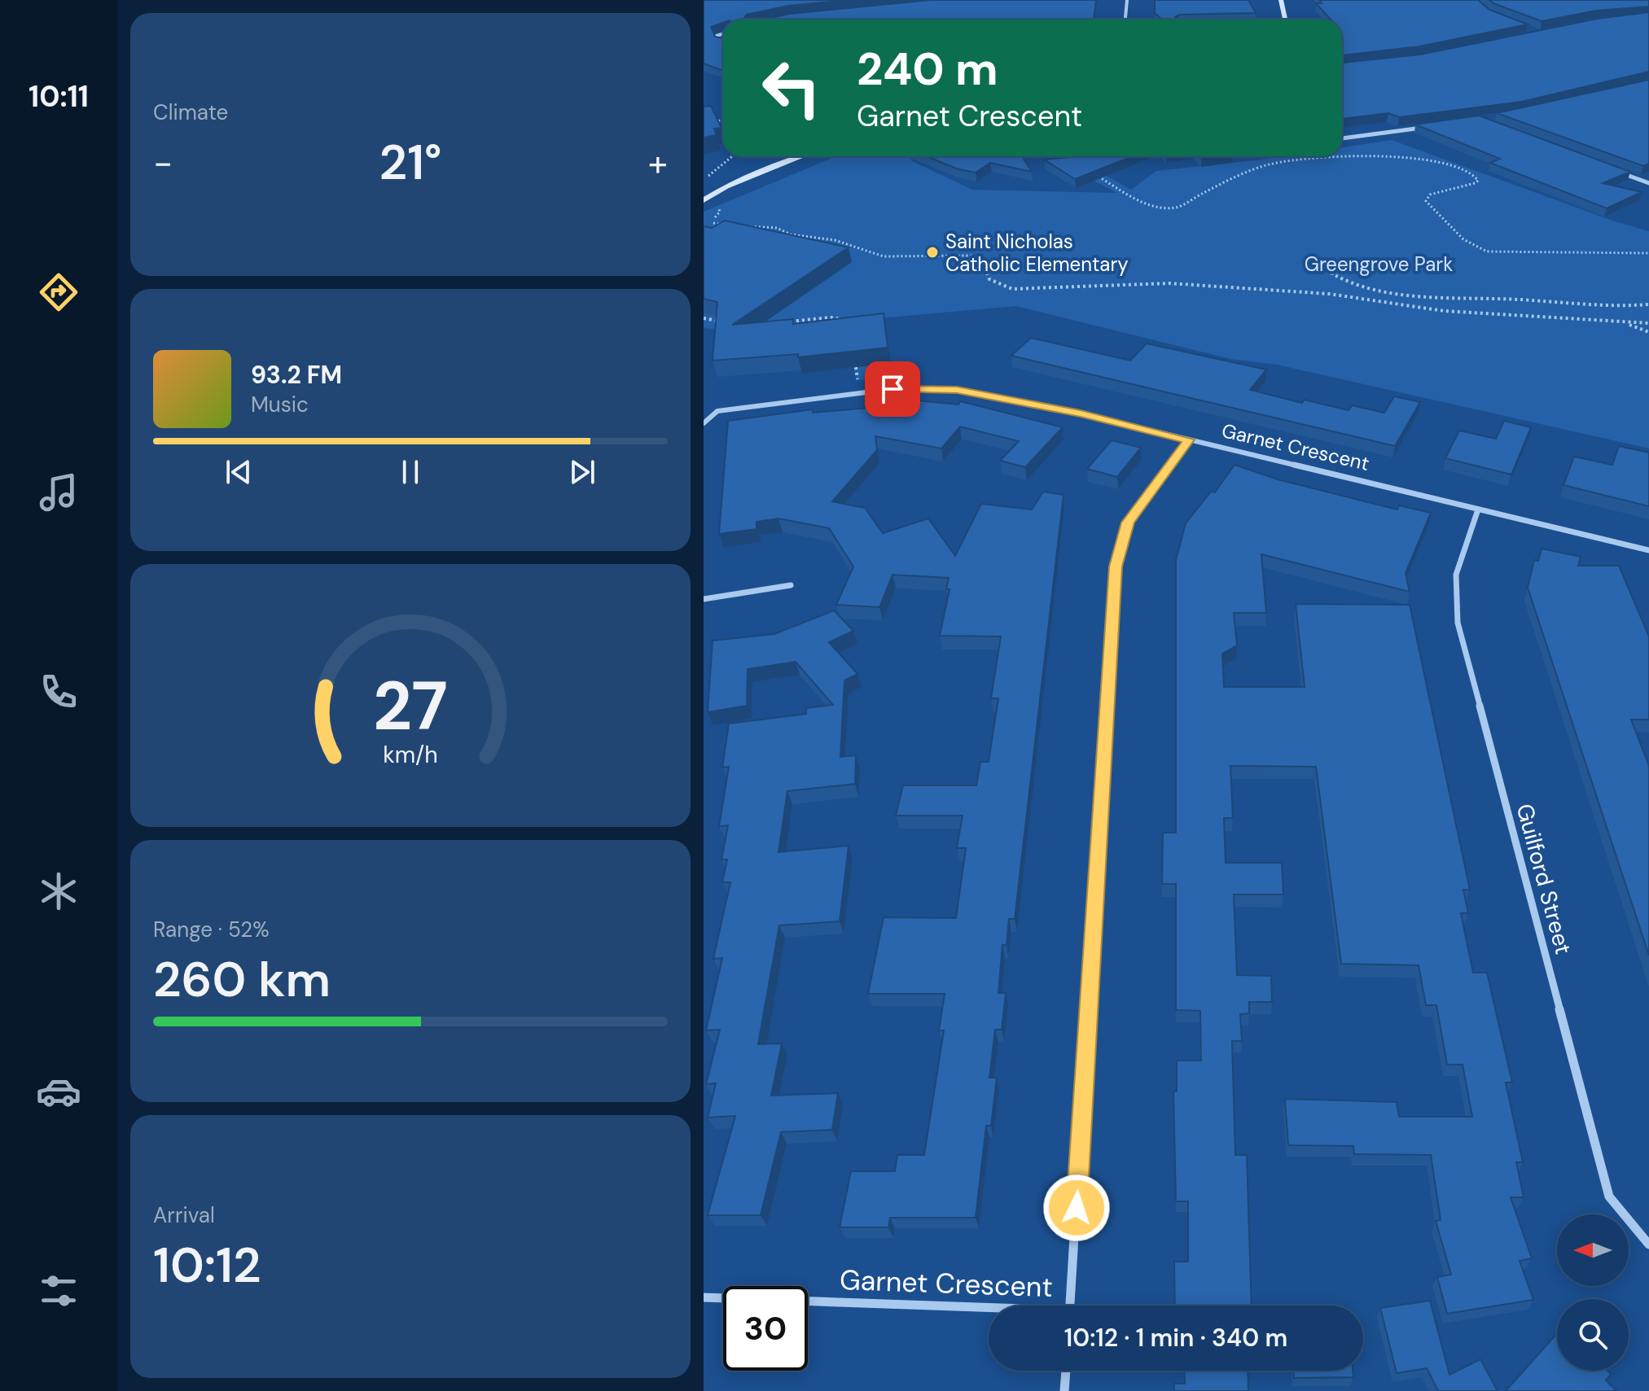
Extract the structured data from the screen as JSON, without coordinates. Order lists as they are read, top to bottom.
{
  "streets": {
    "street": ["Garnet Crescent", "Guilford Street"]
  },
  "crossings": [
    ["Garnet Crescent", "Guilford Street"]
  ],
  "parks": ["Greengrove Park"],
  "places": ["Saint Nicholas Catholic Elementary"],
  "north": "left",
  "page": {
    "tabs": "10:11",
    "tile": [
      "Climate",
      ["Range · 52%", "260 km"],
      ["Arrival", "10:12"]
    ],
    "turn": ["240 m", "Garnet Crescent"],
    "heat": ["−", "21°", "+"],
    "song": ["93.2 FM", "Music"],
    "limit": "30",
    "trip": "10:12 · 1 min · 340 m",
    "gauge": ["27", "km/h"]
  }
}
